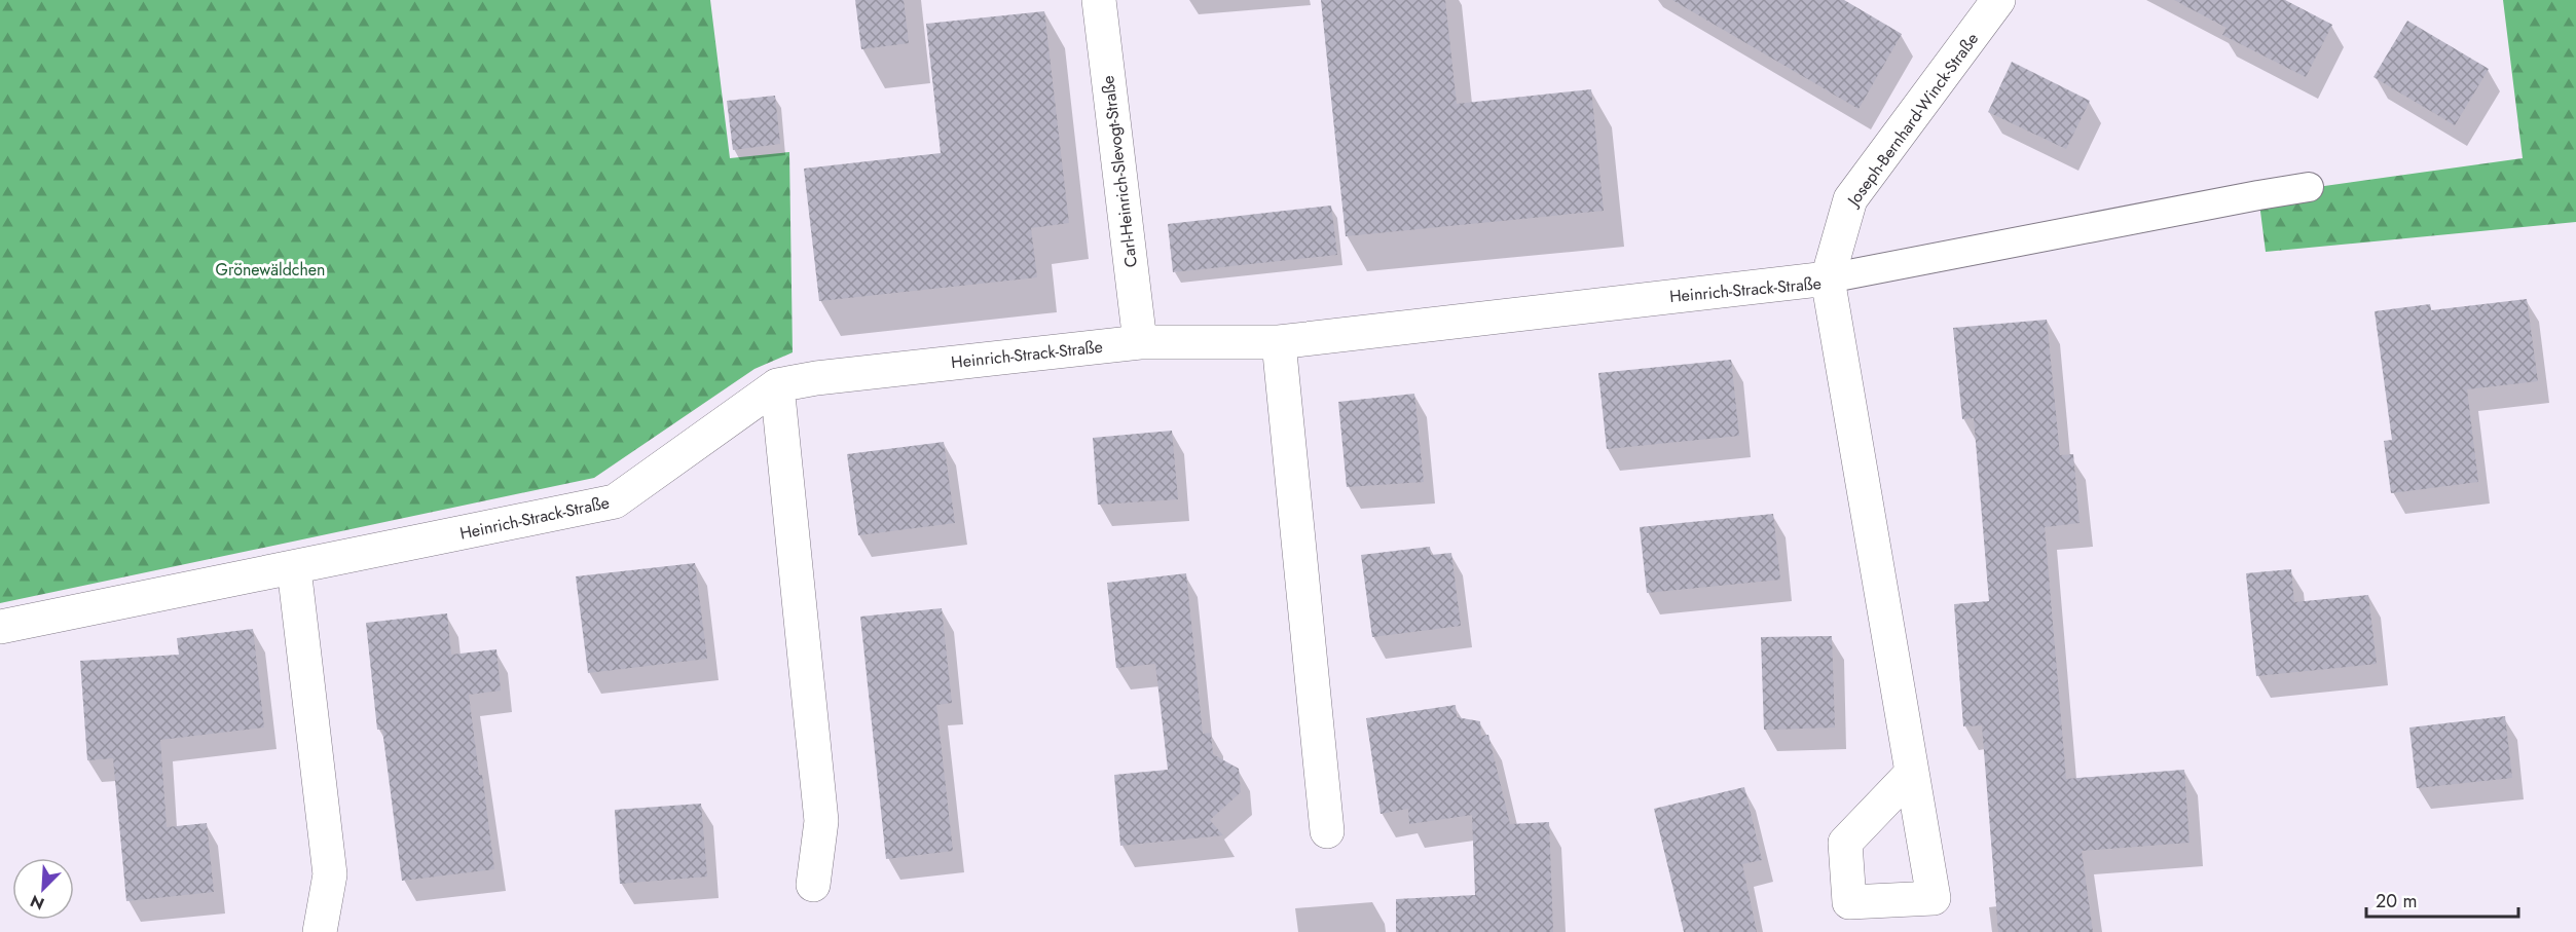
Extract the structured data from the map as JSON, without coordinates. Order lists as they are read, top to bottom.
{
  "streets": {
    "street": ["Joseph-Bernhard-Winck-Straße", "Carl-Heinrich-Slevogt-Straße", "Heinrich-Strack-Straße"]
  },
  "crossings": [
    ["Joseph-Bernhard-Winck-Straße", "Heinrich-Strack-Straße"],
    ["Carl-Heinrich-Slevogt-Straße", "Heinrich-Strack-Straße"]
  ],
  "parks": ["Grönewäldchen"],
  "scale_bar": "20 m",
  "north": "bottom left"
}
